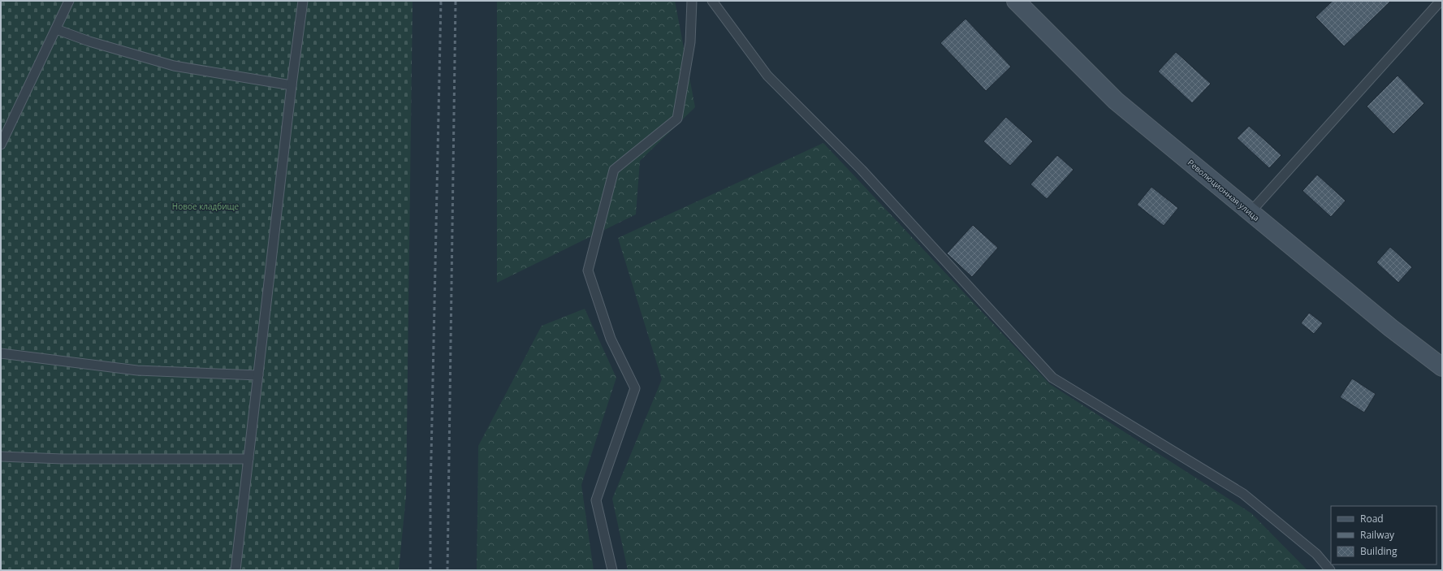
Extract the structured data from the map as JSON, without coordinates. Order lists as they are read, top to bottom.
{
  "streets": {
    "main road": ["Революционная улица"]
  },
  "parks": ["Новое кладбище"],
  "legend": ["Road", "Railway", "Building"]
}
